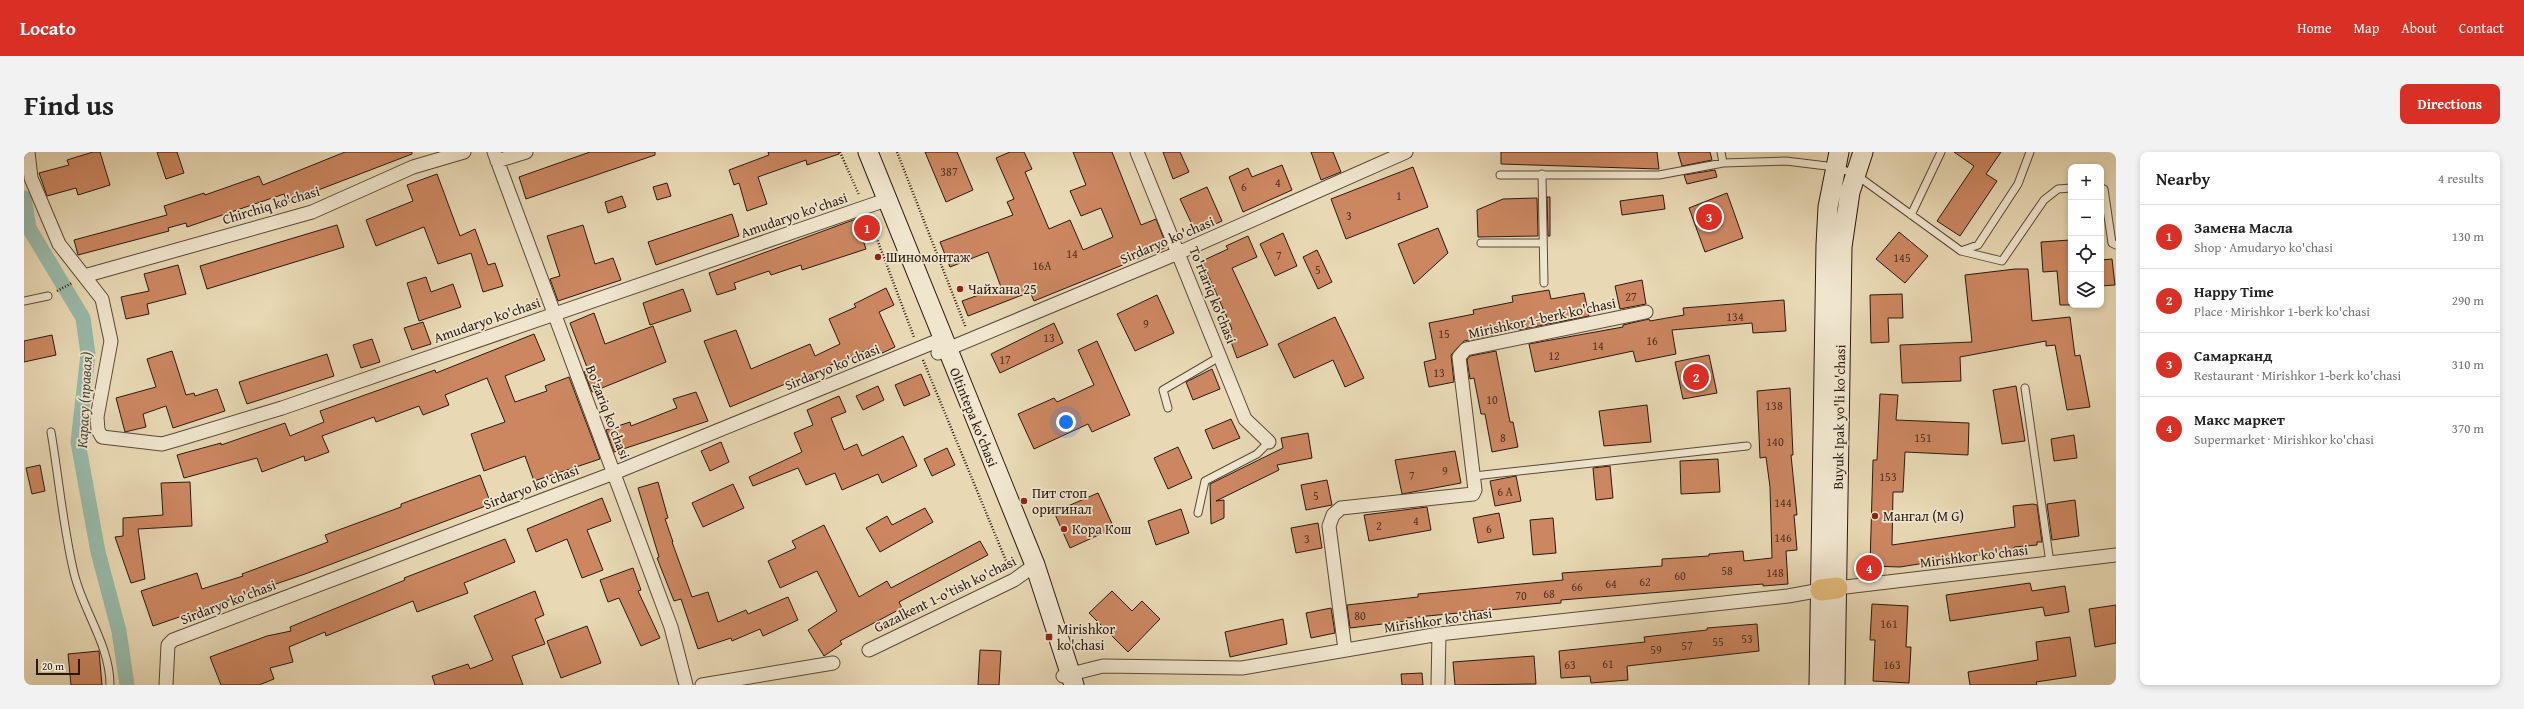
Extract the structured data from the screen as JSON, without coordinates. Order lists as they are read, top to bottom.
{
  "streets": {
    "main road": ["Oltintepa ko'chasi", "Buyuk Ipak yo'li ko'chasi"],
    "street": [
      "Chirchiq ko'chasi",
      "Amudaryo ko'chasi",
      "Sirdaryo ko'chasi",
      "To'rtariq ko'chasi",
      "Mirishkor 1-berk ko'chasi",
      "Bo'zariq ko'chasi",
      "Mirishkor ko'chasi",
      "Gazalkent 1-o'tish ko'chasi"
    ]
  },
  "crossings": [
    ["Chirchiq ko'chasi", "Amudaryo ko'chasi"],
    ["Amudaryo ko'chasi", "Bo'zariq ko'chasi"],
    ["Amudaryo ko'chasi", "Oltintepa ko'chasi"],
    ["Sirdaryo ko'chasi", "To'rtariq ko'chasi"],
    ["Sirdaryo ko'chasi", "Bo'zariq ko'chasi"],
    ["Sirdaryo ko'chasi", "Oltintepa ko'chasi"],
    ["Mirishkor 1-berk ko'chasi", "Mirishkor ko'chasi"],
    ["Oltintepa ko'chasi", "Mirishkor ko'chasi"],
    ["Oltintepa ko'chasi", "Gazalkent 1-o'tish ko'chasi"],
    ["Buyuk Ipak yo'li ko'chasi", "Mirishkor ko'chasi"]
  ],
  "water": ["Карасу (правая)"],
  "places": {
    "other": [
      "Шиномонтаж",
      "Чайхана 25",
      "Пит стоп оригинал",
      "Мангал (M G)",
      "Кора Кош"
    ],
    "transit": ["Mirishkor ko'chasi"]
  },
  "house_numbers": [
    "387",
    "4",
    "6",
    "1",
    "3",
    "14",
    "7",
    "145",
    "16A",
    "5",
    "27",
    "134",
    "9",
    "15",
    "13",
    "16",
    "14",
    "12",
    "17",
    "13",
    "10",
    "138",
    "8",
    "151",
    "140",
    "9",
    "7",
    "153",
    "6 A",
    "5",
    "144",
    "4",
    "2",
    "6",
    "146",
    "3",
    "58",
    "148",
    "60",
    "62",
    "64",
    "66",
    "68",
    "70",
    "80",
    "161",
    "53",
    "55",
    "57",
    "59",
    "61",
    "63",
    "163"
  ],
  "scale_bar": "20 m",
  "page": {
    "header": "Locato",
    "nav": [
      "Home",
      "Map",
      "About",
      "Contact"
    ],
    "title": "Find us",
    "buttons": "Directions",
    "heading": ["Nearby", "4 results"],
    "map_buttons": ["+", "−"],
    "pins": [
      "3",
      "1",
      "2",
      "4"
    ],
    "list": [
      {
        "mark": "1",
        "name": "Замена Маслa",
        "note": "Shop · Amudaryo ko'chasi",
        "value": "130 m"
      },
      {
        "mark": "2",
        "name": "Happy Time",
        "note": "Place · Mirishkor 1-berk ko'chasi",
        "value": "290 m"
      },
      {
        "mark": "3",
        "name": "Самарканд",
        "note": "Restaurant · Mirishkor 1-berk ko'chasi",
        "value": "310 m"
      },
      {
        "mark": "4",
        "name": "Макс маркет",
        "note": "Supermarket · Mirishkor ko'chasi",
        "value": "370 m"
      }
    ],
    "scale": "20 m"
  }
}
